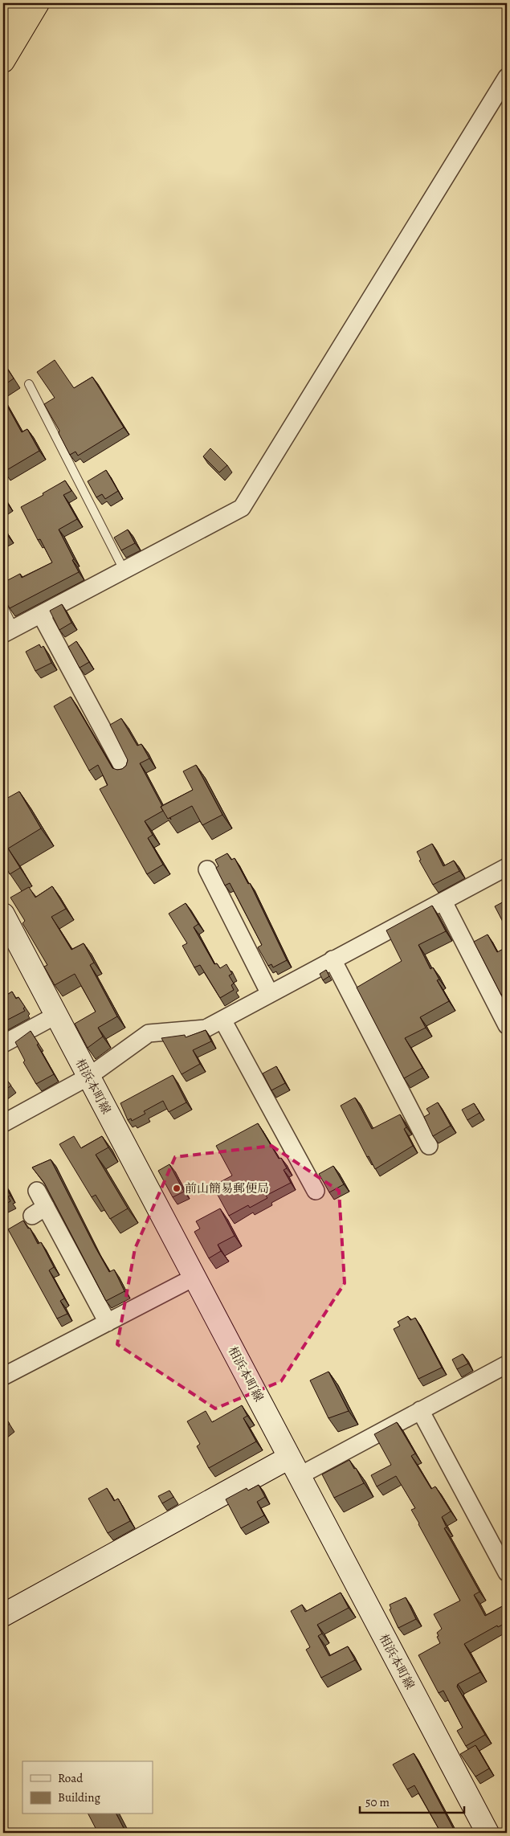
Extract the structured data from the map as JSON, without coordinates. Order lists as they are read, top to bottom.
{
  "streets": {
    "main road": ["相浜本町線"]
  },
  "places": ["前山簡易郵便局"],
  "legend": ["Road", "Building"],
  "scale_bar": "50 m"
}
